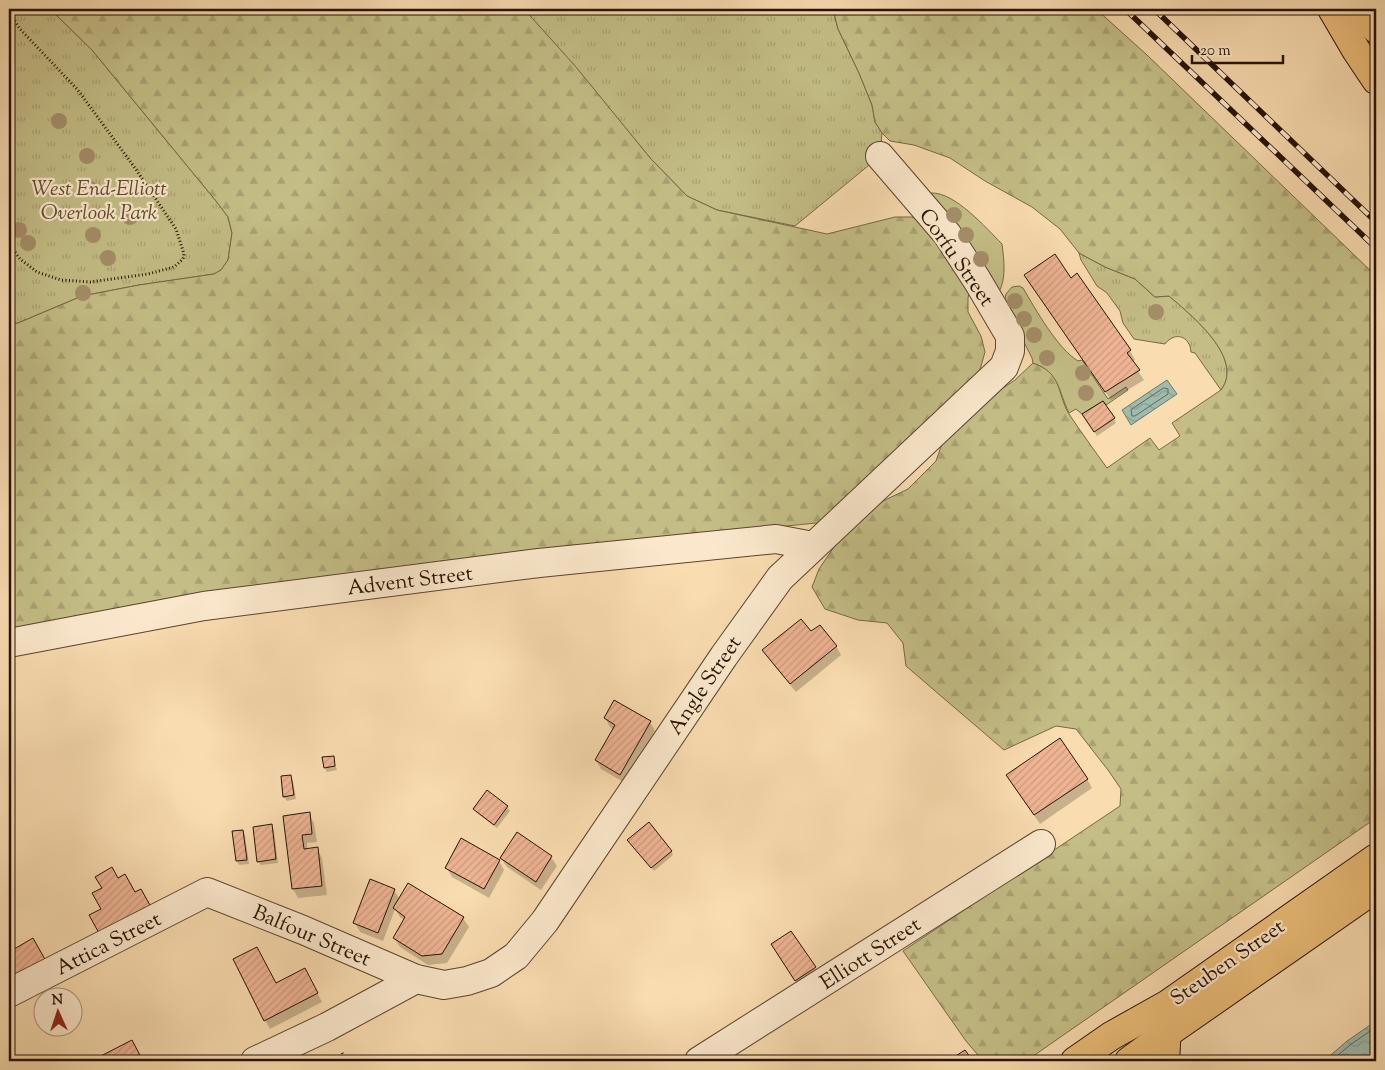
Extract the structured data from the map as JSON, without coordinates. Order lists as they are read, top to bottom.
{
  "streets": {
    "main road": ["Steuben Street"],
    "street": [
      "Corfu Street",
      "Advent Street",
      "Angle Street",
      "Balfour Street",
      "Attica Street",
      "Elliott Street"
    ]
  },
  "crossings": [
    ["Corfu Street", "Angle Street"],
    ["Advent Street", "Angle Street"],
    ["Angle Street", "Balfour Street"],
    ["Balfour Street", "Attica Street"]
  ],
  "parks": ["West End-Elliott Overlook Park"],
  "scale_bar": "20 m",
  "north": "top"
}
